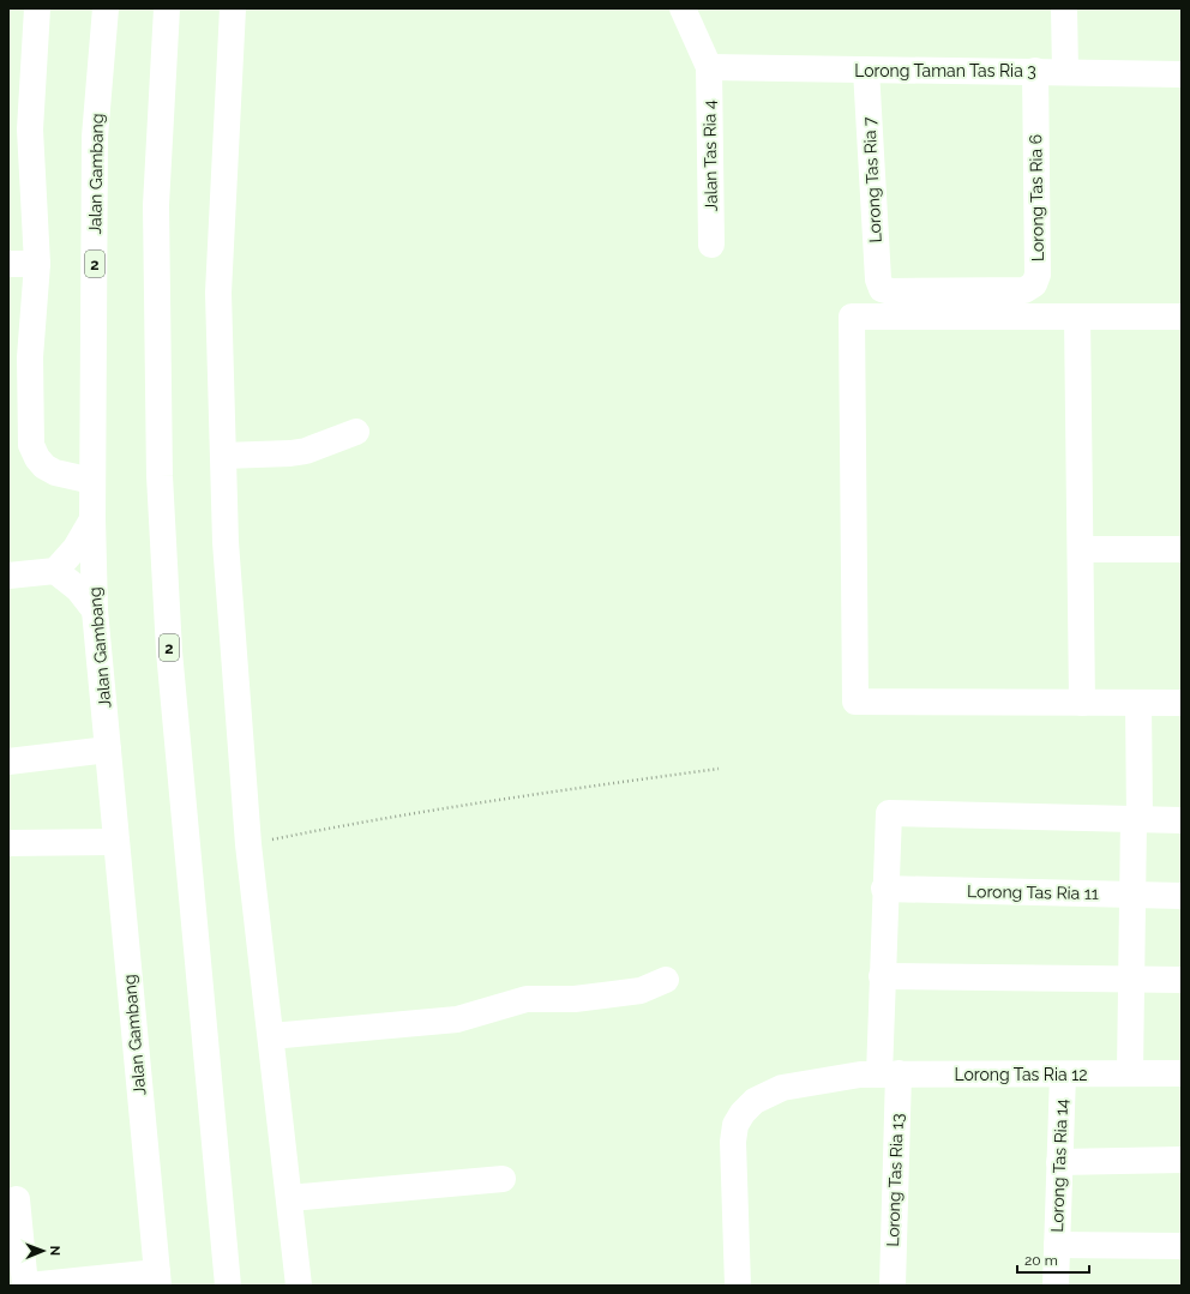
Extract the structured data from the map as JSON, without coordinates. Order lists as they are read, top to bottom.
{
  "streets": {
    "main road": [
      "Lorong Taman Tas Ria 3",
      "Jalan Tas Ria 4",
      "Jalan Gambang",
      "Lorong Tas Ria 7",
      "Lorong Tas Ria 6",
      "2",
      "Lorong Tas Ria 11",
      "Lorong Tas Ria 12",
      "Lorong Tas Ria 14",
      "Lorong Tas Ria 13"
    ]
  },
  "crossings": [
    ["Lorong Taman Tas Ria 3", "Jalan Tas Ria 4"],
    ["Lorong Taman Tas Ria 3", "Lorong Tas Ria 7"],
    ["Lorong Taman Tas Ria 3", "Lorong Tas Ria 6"],
    ["Lorong Tas Ria 7", "Lorong Tas Ria 6"],
    ["Lorong Tas Ria 11", "Lorong Tas Ria 13"],
    ["Lorong Tas Ria 12", "Lorong Tas Ria 14"],
    ["Lorong Tas Ria 12", "Lorong Tas Ria 13"]
  ],
  "scale_bar": "20 m",
  "north": "right"
}
